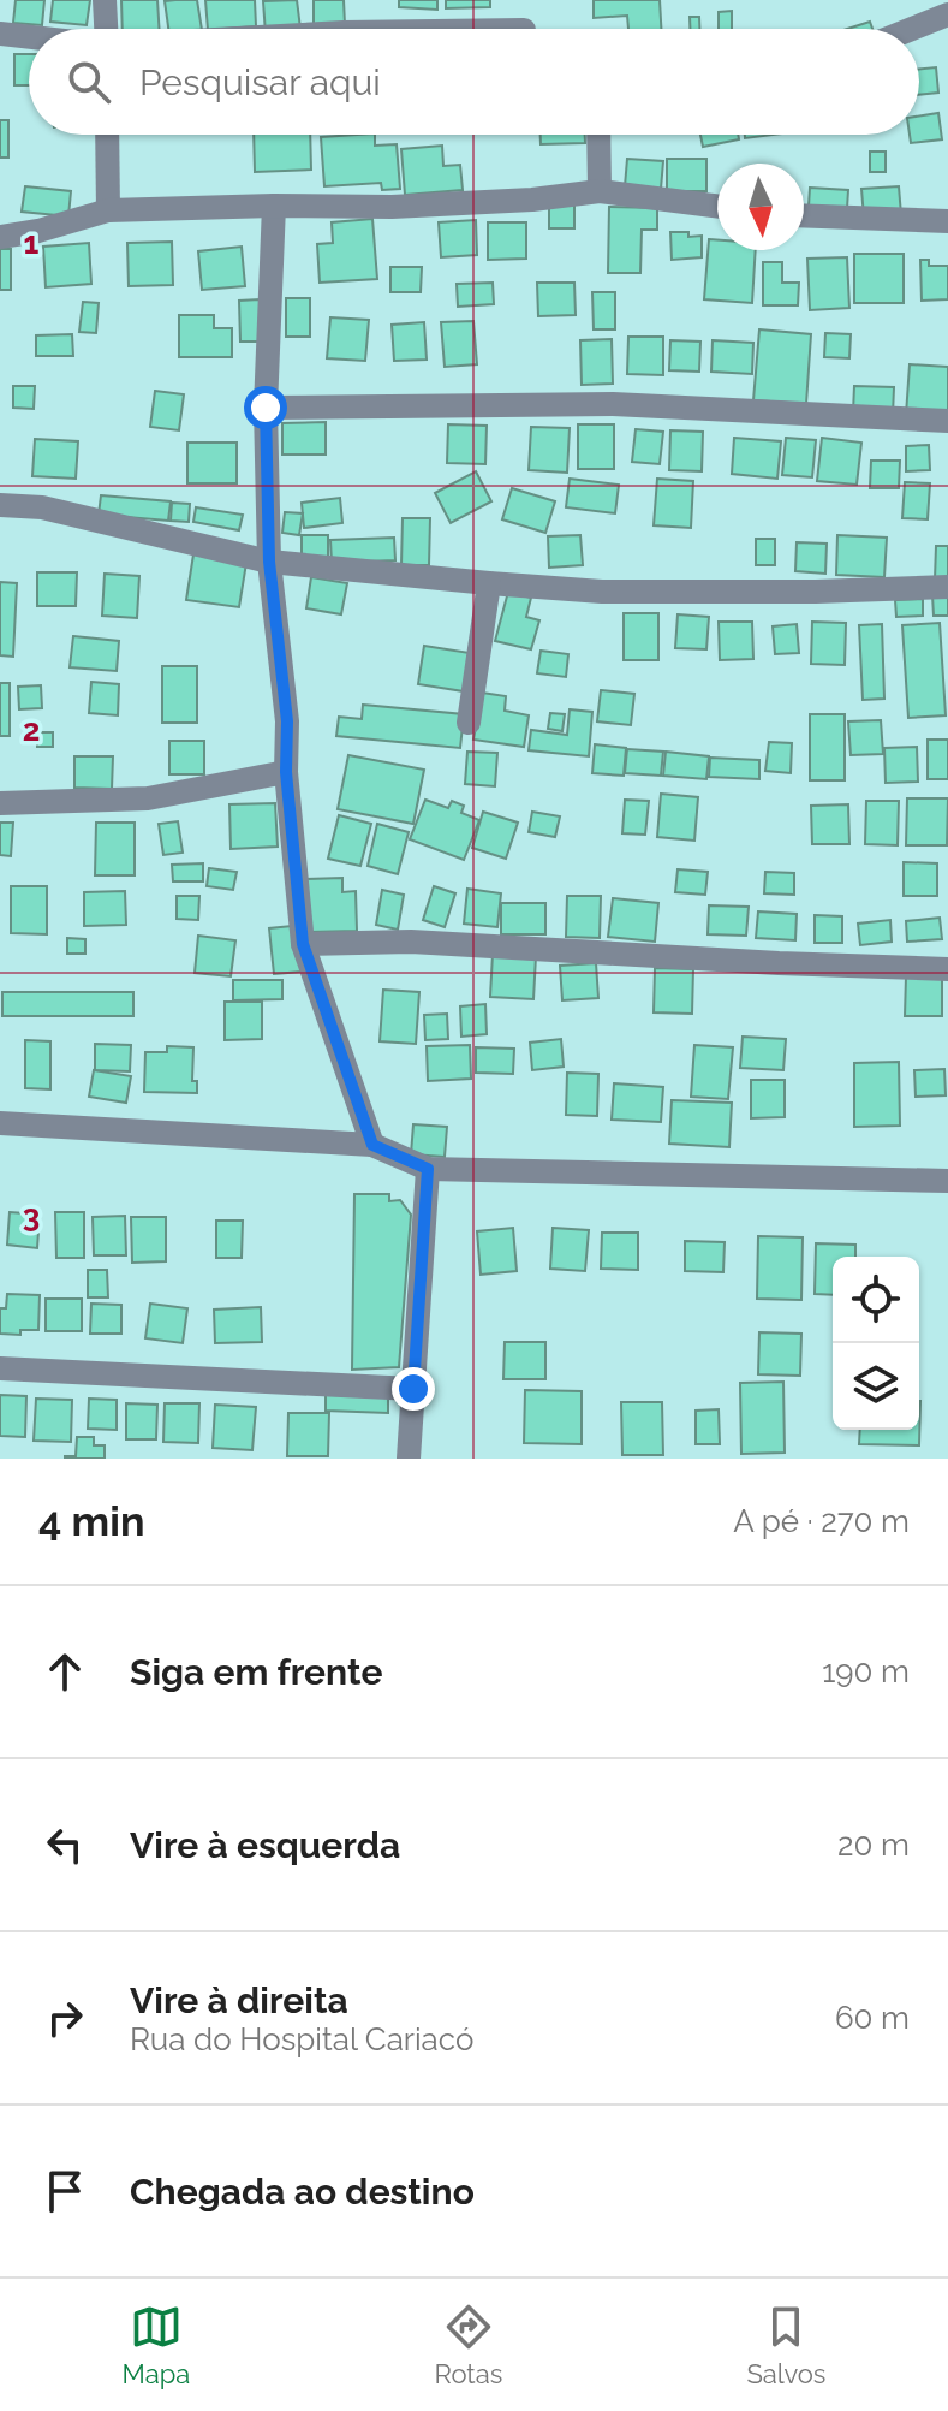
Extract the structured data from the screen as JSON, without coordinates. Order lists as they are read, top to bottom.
{
  "north": "bottom",
  "page": {
    "search": "Pesquisar aqui",
    "heading": ["4 min", "A pé · 270 m"],
    "list": [
      ["Siga em frente", "190 m"],
      ["Vire à esquerda", "20 m"],
      ["Vire à direita", "Rua do Hospital Cariacó", "60 m"],
      "Chegada ao destino"
    ],
    "nav": ["Mapa", "Rotas", "Salvos"]
  },
  "grid": {
    "rows": ["1", "2", "3"]
  }
}
